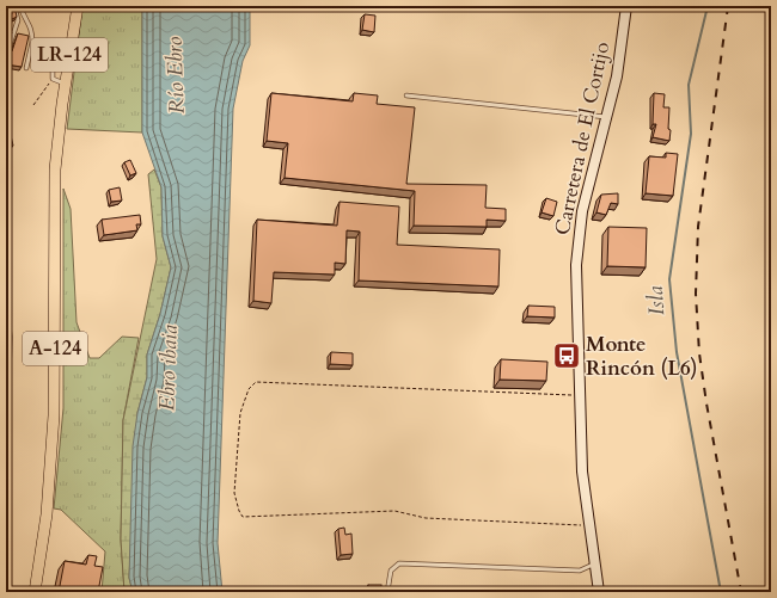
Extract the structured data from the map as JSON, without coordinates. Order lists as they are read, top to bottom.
{
  "streets": {
    "main road": ["LR-124", "A-124"],
    "street": ["Carretera de El Cortijo"]
  },
  "crossings": [
    ["LR-124", "A-124"]
  ],
  "water": ["Río Ebro", "Isla", "Ebro ibaia"],
  "places": {
    "bus stop": ["Monte Rincón (L6)"]
  }
}
